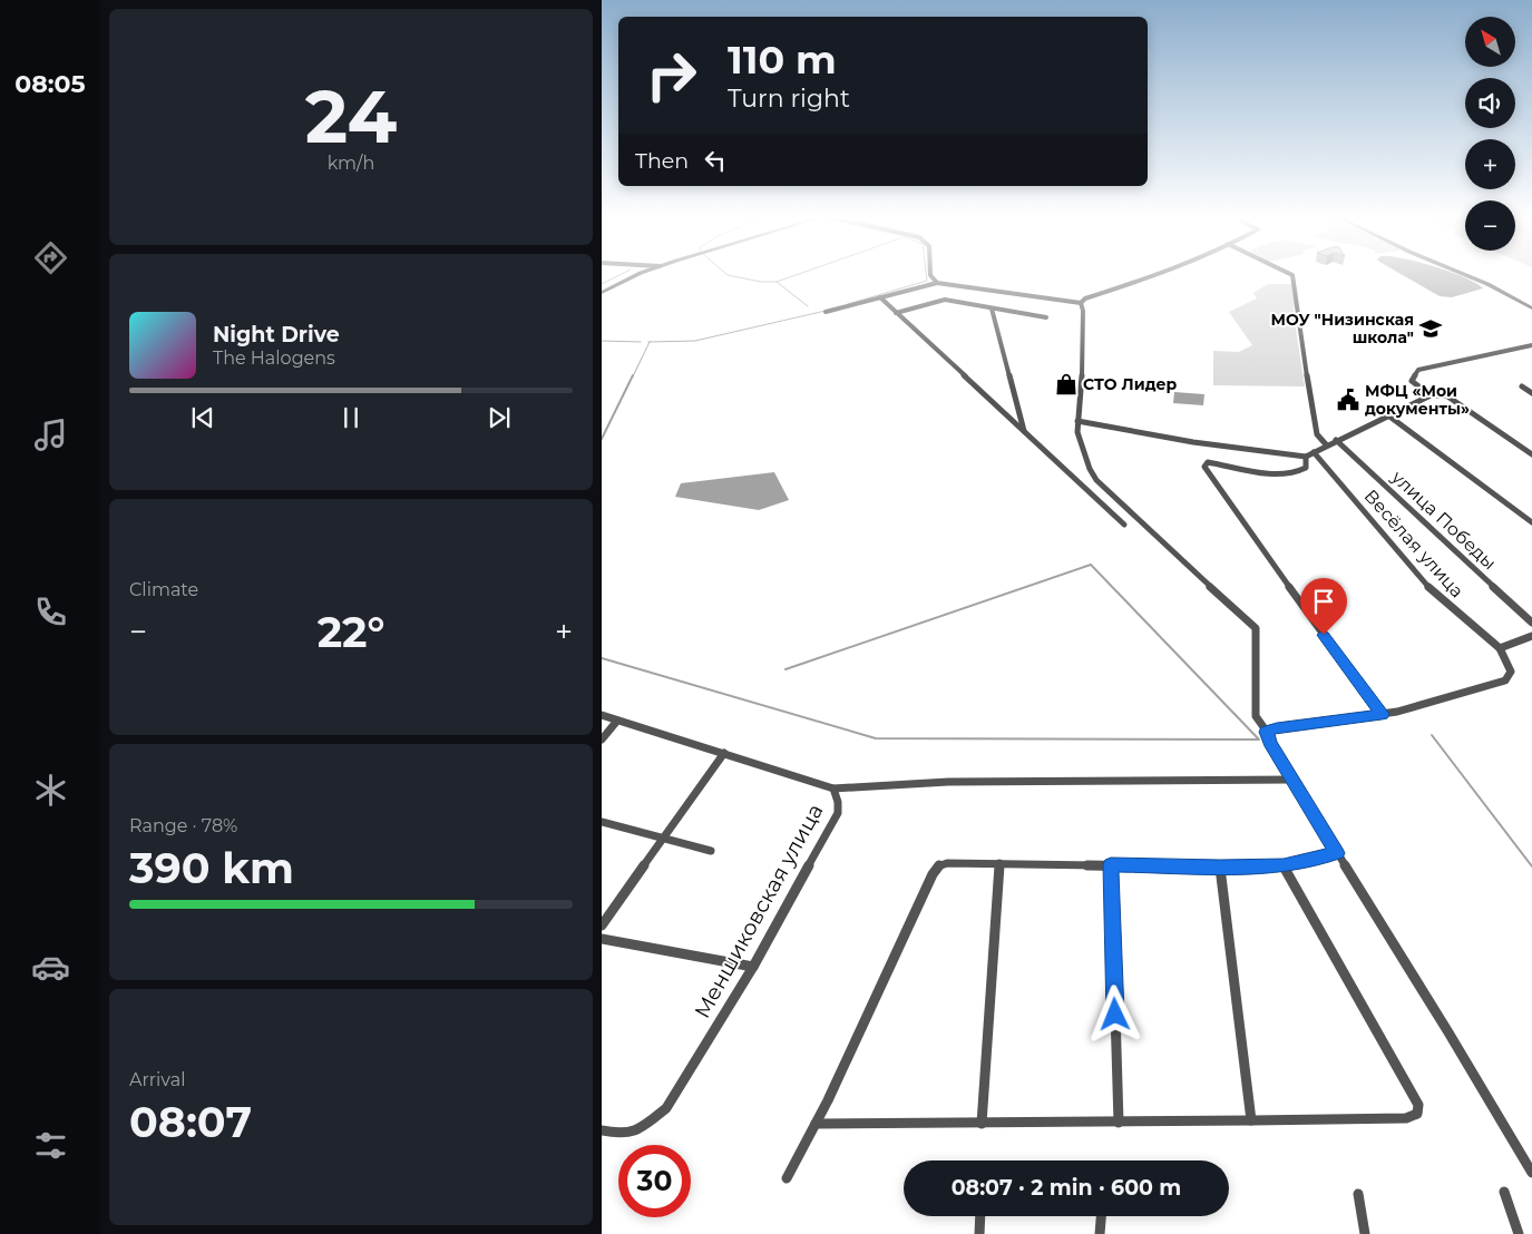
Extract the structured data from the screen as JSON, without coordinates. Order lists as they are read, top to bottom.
{
  "streets": {
    "street": ["улица Победы", "Весёлая улица", "Меншиковская улица"]
  },
  "places": {
    "school or university": ["МОУ \"Низинская школа\""],
    "shop": ["СТО Лидер"],
    "public building": ["МФЦ «Мои документы»"]
  },
  "north": "top left",
  "page": {
    "tabs": "08:05",
    "tile": [
      ["24", "km/h"],
      "Climate",
      ["Range · 78%", "390 km"],
      ["Arrival", "08:07"]
    ],
    "map_buttons": ["+", "−"],
    "turn": ["110 m", "Turn right"],
    "then": "Then",
    "song": ["Night Drive", "The Halogens"],
    "heat": ["−", "22°", "+"],
    "limit": "30",
    "trip": "08:07 · 2 min · 600 m"
  }
}
